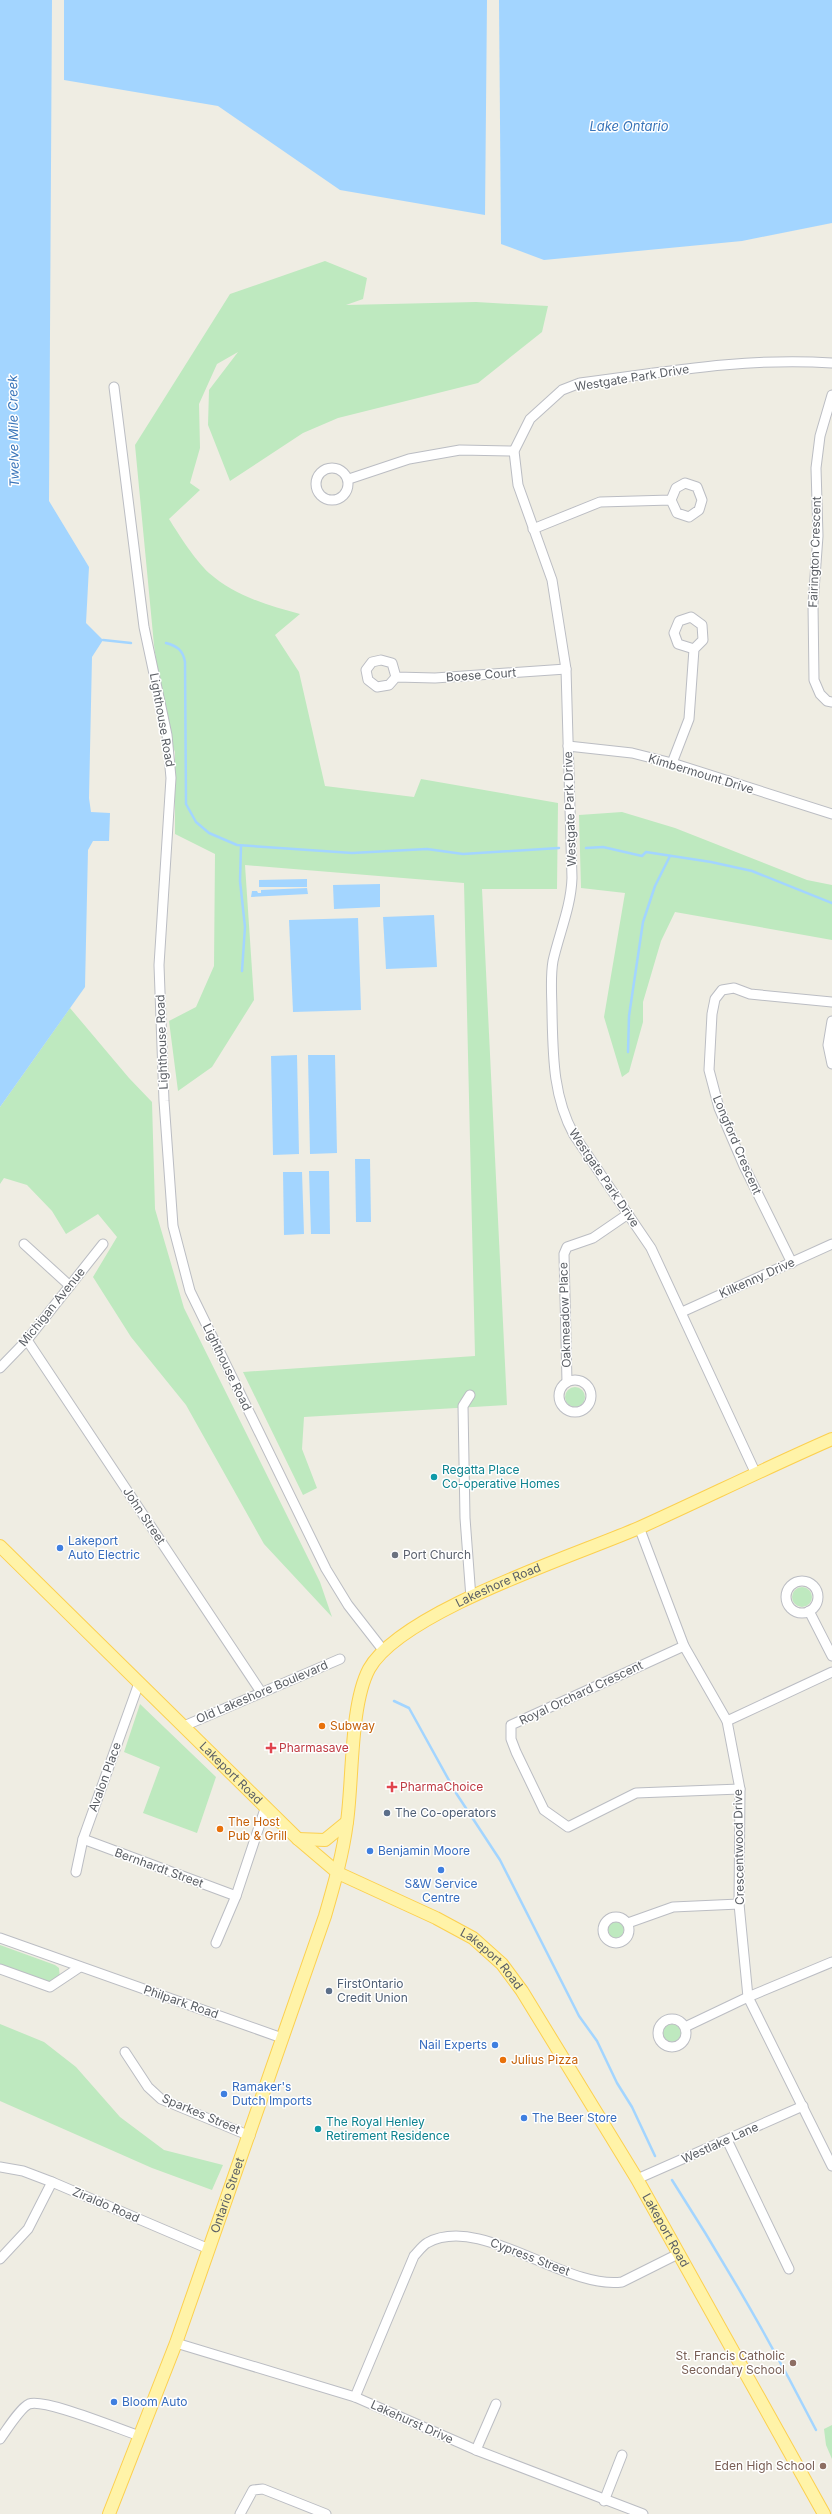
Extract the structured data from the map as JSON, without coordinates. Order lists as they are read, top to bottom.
{
  "streets": {
    "main road": ["Lakeshore Road", "Lakeport Road", "Ontario Street"],
    "street": [
      "Westgate Park Drive",
      "Fairington Crescent",
      "Boese Court",
      "Lighthouse Road",
      "Kimbermount Drive",
      "Longford Crescent",
      "Kilkenny Drive",
      "Michigan Avenue",
      "Oakmeadow Place",
      "John Street",
      "Old Lakeshore Boulevard",
      "Royal Orchard Crescent",
      "Avalon Place",
      "Crescentwood Drive",
      "Bernhardt Street",
      "Philpark Road",
      "Sparkes Street",
      "Westlake Lane",
      "Ziraldo Road",
      "Cypress Street",
      "Lakehurst Drive"
    ]
  },
  "crossings": [
    ["Westgate Park Drive", "Boese Court"],
    ["Westgate Park Drive", "Kimbermount Drive"],
    ["Westgate Park Drive", "Kilkenny Drive"],
    ["Westgate Park Drive", "Oakmeadow Place"],
    ["Westgate Park Drive", "Lakeshore Road"],
    ["Lighthouse Road", "Lakeshore Road"],
    ["Longford Crescent", "Kilkenny Drive"],
    ["Michigan Avenue", "John Street"],
    ["John Street", "Old Lakeshore Boulevard"],
    ["Lakeshore Road", "Lakeport Road"],
    ["Lakeshore Road", "Crescentwood Drive"],
    ["Lakeshore Road", "Ontario Street"],
    ["Old Lakeshore Boulevard", "Lakeport Road"],
    ["Royal Orchard Crescent", "Crescentwood Drive"],
    ["Lakeport Road", "Avalon Place"],
    ["Lakeport Road", "Westlake Lane"],
    ["Lakeport Road", "Ontario Street"],
    ["Lakeport Road", "Cypress Street"],
    ["Avalon Place", "Bernhardt Street"],
    ["Crescentwood Drive", "Westlake Lane"],
    ["Philpark Road", "Ontario Street"],
    ["Sparkes Street", "Ontario Street"],
    ["Ontario Street", "Ziraldo Road"],
    ["Ontario Street", "Lakehurst Drive"],
    ["Cypress Street", "Lakehurst Drive"]
  ],
  "water": ["Lake Ontario", "Twelve Mile Creek"],
  "places": {
    "other": [
      "Regatta Place Co-operative Homes",
      "Lakeport Auto Electric",
      "Port Church",
      "Subway",
      "The Co-operators",
      "The Host Pub & Grill",
      "Benjamin Moore",
      "S&W Service Centre",
      "FirstOntario Credit Union",
      "Nail Experts",
      "Julius Pizza",
      "Ramaker's Dutch Imports",
      "The Beer Store",
      "The Royal Henley Retirement Residence",
      "St. Francis Catholic Secondary School",
      "Bloom Auto",
      "Eden High School"
    ],
    "health": ["Pharmasave", "PharmaChoice"]
  }
}
